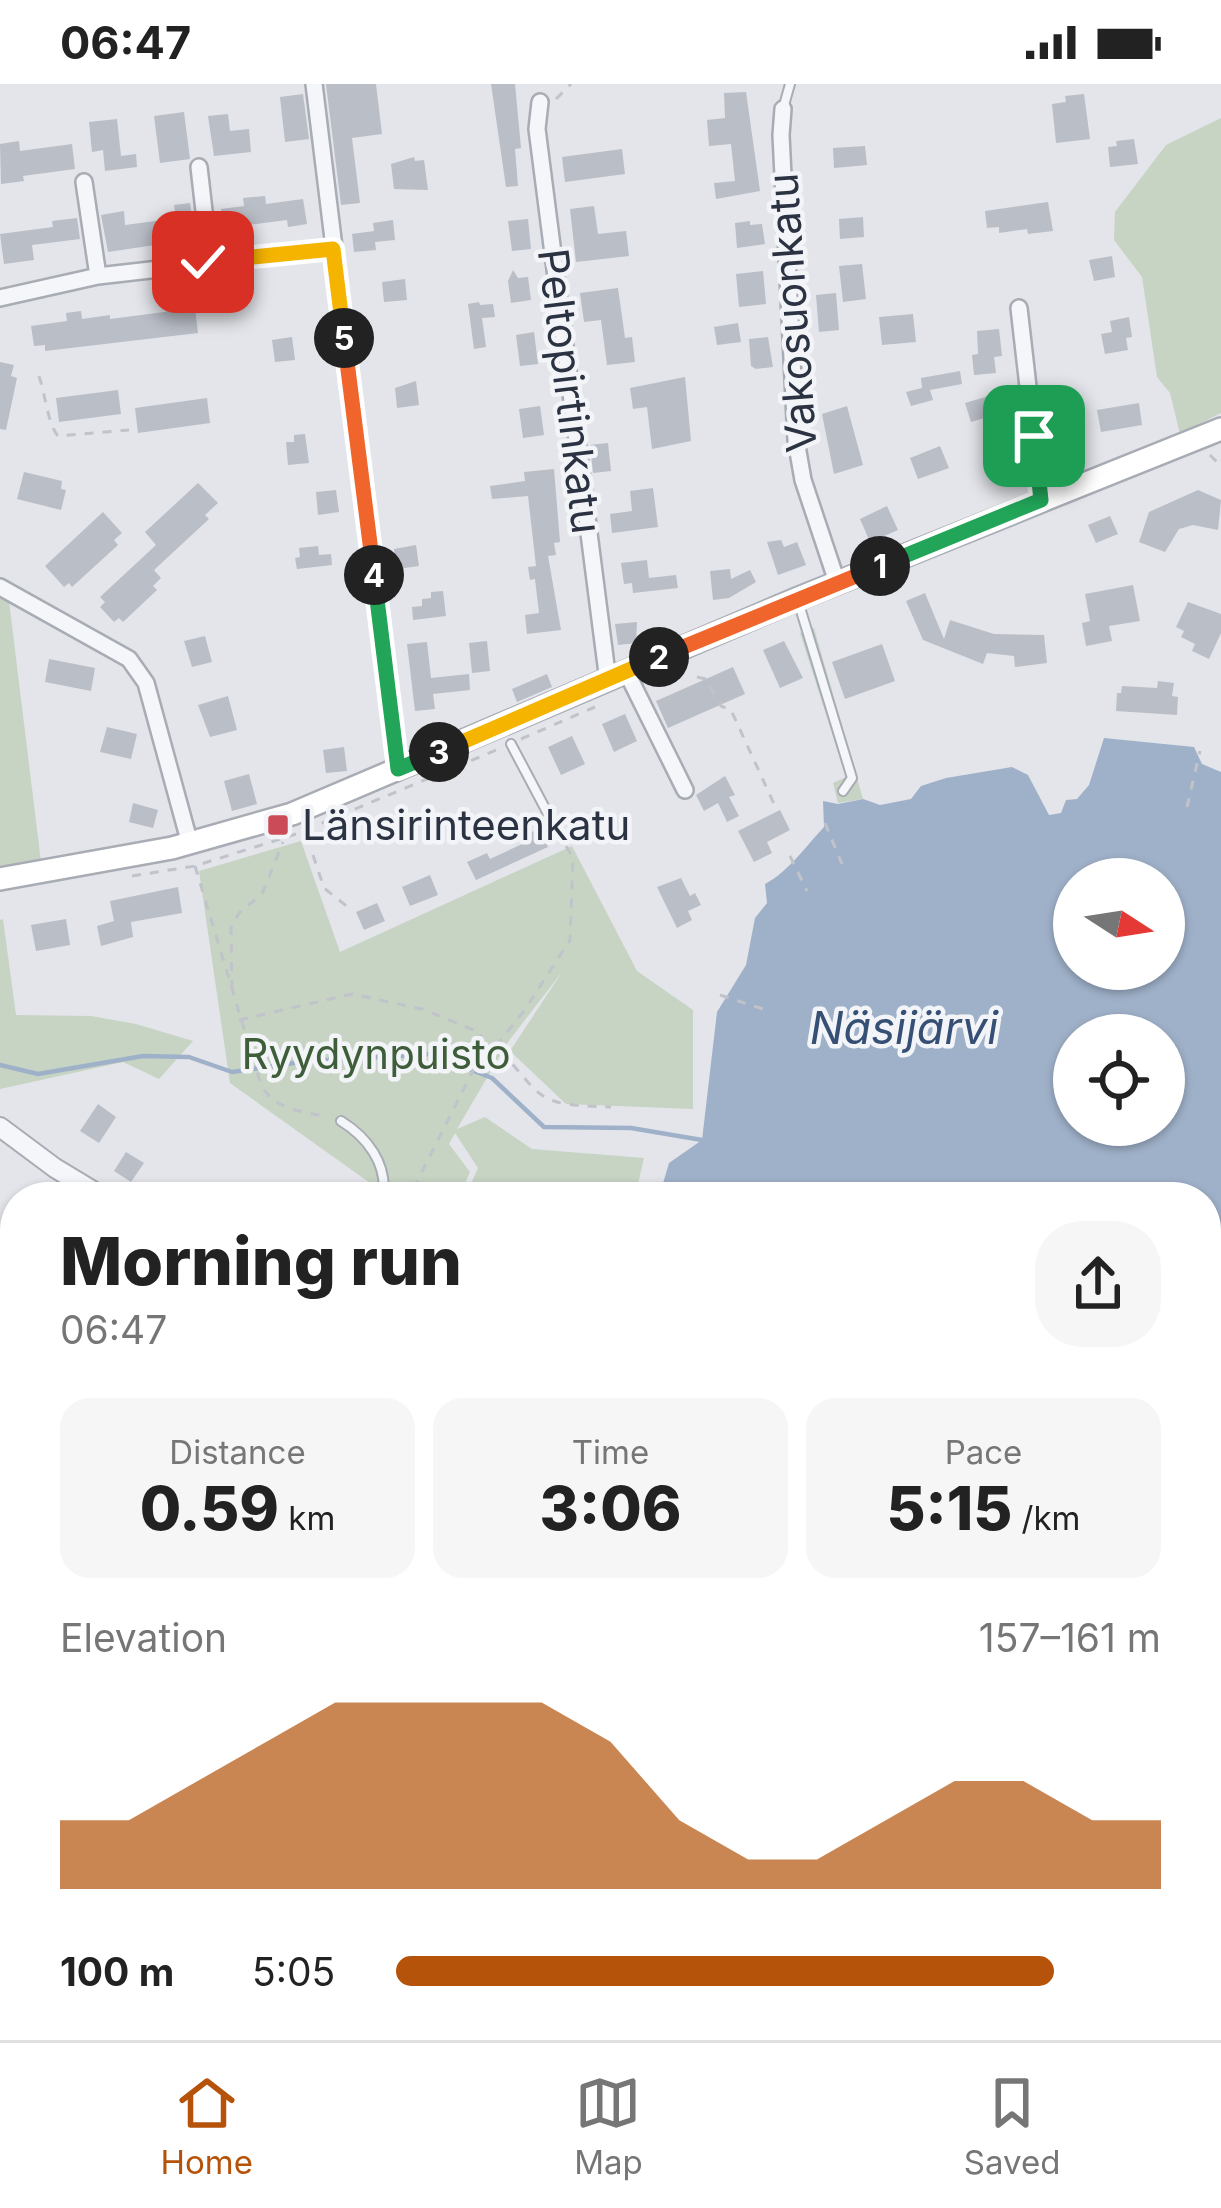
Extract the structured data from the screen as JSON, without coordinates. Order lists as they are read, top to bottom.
{
  "streets": {
    "street": ["Vakosuonkatu", "Peltopirtinkatu"]
  },
  "water": ["Näsijärvi"],
  "parks": ["Ryydynpuisto"],
  "places": {
    "transit": ["Länsirinteenkatu"]
  },
  "north": "right",
  "page": {
    "status": "06:47",
    "pins": [
      "5",
      "1",
      "4",
      "2",
      "3"
    ],
    "heading": ["Morning run", "06:47"],
    "stats": [
      ["Distance", "0.59 km"],
      ["Time", "3:06"],
      ["Pace", "5:15 /km"]
    ],
    "chart": ["Elevation", "157–161 m"],
    "list": [
      {
        "name": "100 m",
        "note": "5:05"
      }
    ],
    "tabs": ["Home", "Map", "Saved"]
  }
}
